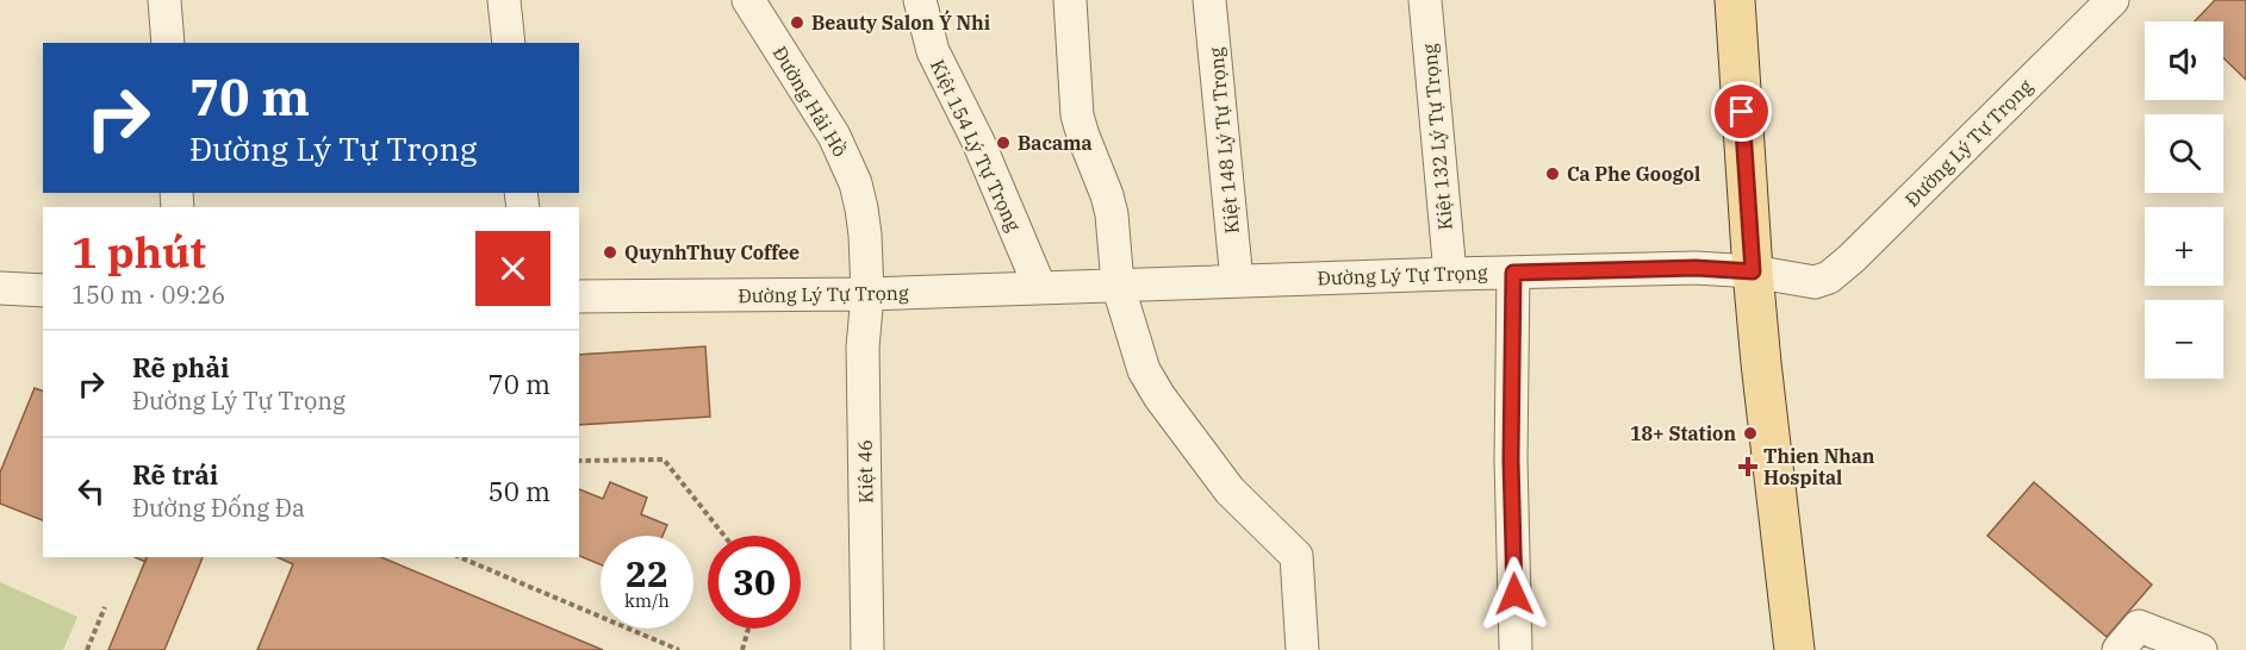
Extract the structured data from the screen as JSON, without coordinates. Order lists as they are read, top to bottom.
{
  "streets": {
    "street": [
      "Đường Hải Hồ",
      "Kiệt 132 Lý Tự Trọng",
      "Kiệt 148 Lý Tự Trọng",
      "Đường Lý Tự Trọng",
      "Kiệt 154 Lý Tự Trọng",
      "Kiệt 46"
    ]
  },
  "crossings": [
    ["Đường Hải Hồ", "Đường Lý Tự Trọng"],
    ["Đường Hải Hồ", "Kiệt 46"],
    ["Kiệt 132 Lý Tự Trọng", "Đường Lý Tự Trọng"],
    ["Kiệt 148 Lý Tự Trọng", "Đường Lý Tự Trọng"],
    ["Đường Lý Tự Trọng", "Kiệt 154 Lý Tự Trọng"],
    ["Đường Lý Tự Trọng", "Kiệt 46"]
  ],
  "places": {
    "other": [
      "Beauty Salon Ý Nhi",
      "Bacama",
      "Ca Phe Googol",
      "QuynhThuy Coffee",
      "18+ Station"
    ],
    "health": ["Thien Nhan Hospital"]
  },
  "page": {
    "map_buttons": ["+", "−"],
    "turn": ["70 m", "Đường Lý Tự Trọng"],
    "heading": ["1 phút", "150 m · 09:26"],
    "list": [
      {
        "name": "Rẽ phải",
        "note": "Đường Lý Tự Trọng",
        "value": "70 m"
      },
      {
        "name": "Rẽ trái",
        "note": "Đường Đống Đa",
        "value": "50 m"
      }
    ],
    "speed": "22 km/h",
    "limit": "30"
  }
}
